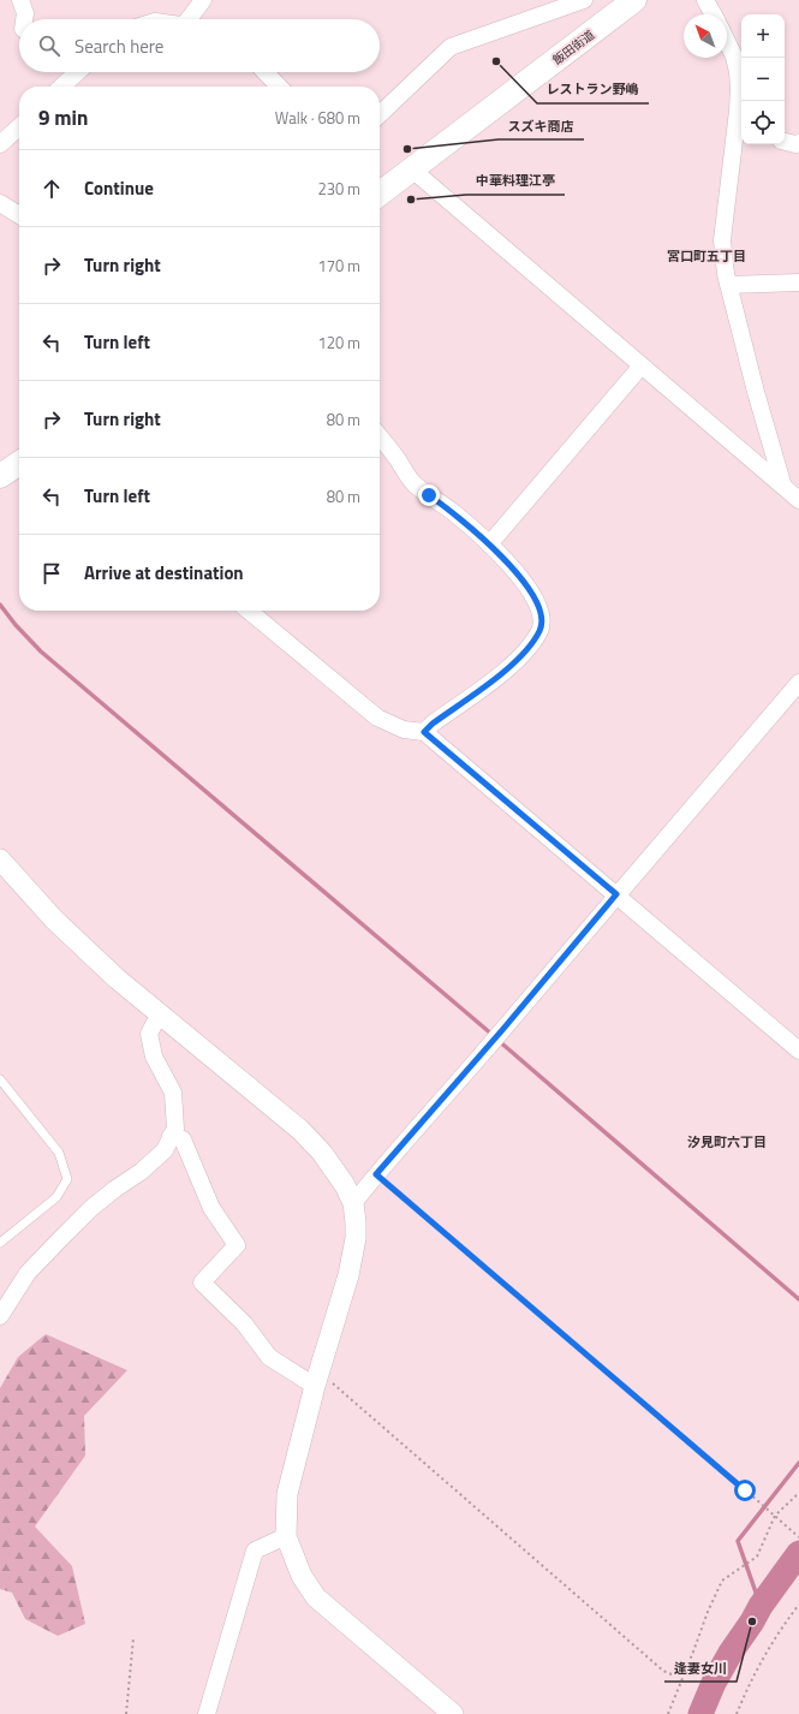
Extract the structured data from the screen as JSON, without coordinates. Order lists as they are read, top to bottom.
{
  "streets": {
    "main road": ["飯田街道"]
  },
  "districts": ["宮口町五丁目", "汐見町六丁目"],
  "places": [
    "レストラン野嶋",
    "スズキ商店",
    "中華料理江亭",
    "逢妻女川"
  ],
  "north": "top left",
  "page": {
    "map_buttons": ["+", "−"],
    "search": "Search here",
    "heading": ["9 min", "Walk · 680 m"],
    "list": [
      ["Continue", "230 m"],
      ["Turn right", "170 m"],
      ["Turn left", "120 m"],
      ["Turn right", "80 m"],
      ["Turn left", "80 m"],
      "Arrive at destination"
    ]
  }
}
